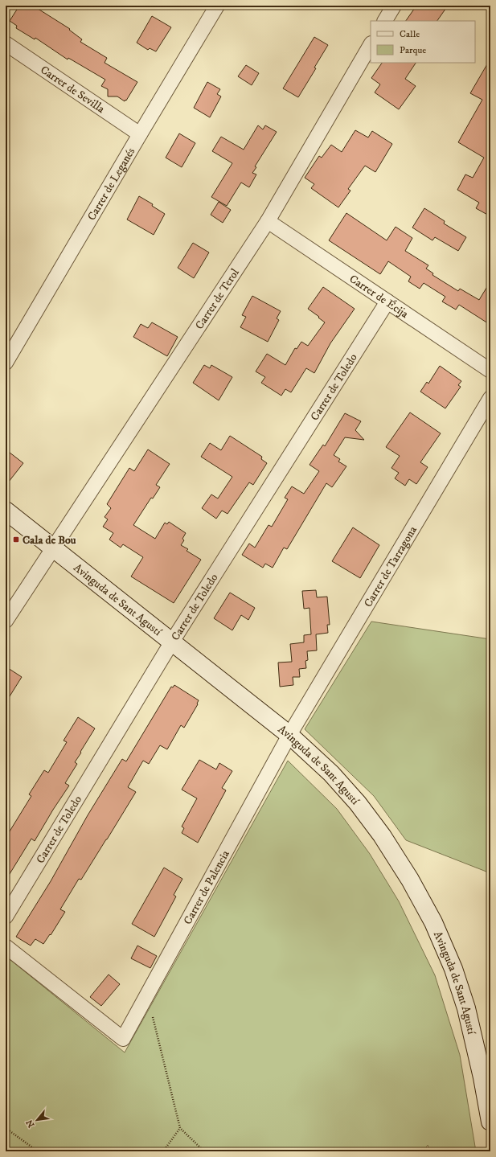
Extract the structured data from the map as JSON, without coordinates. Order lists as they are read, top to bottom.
{
  "streets": {
    "street": [
      "Carrer de Sevilla",
      "Carrer de Leganés",
      "Carrer de Écija",
      "Carrer de Terol",
      "Carrer de Toledo",
      "Carrer de Tarragona",
      "Avinguda de Sant Agustí",
      "Carrer de Palencia"
    ]
  },
  "crossings": [
    ["Carrer de Sevilla", "Carrer de Leganés"],
    ["Carrer de Écija", "Carrer de Terol"],
    ["Carrer de Écija", "Carrer de Toledo"],
    ["Carrer de Terol", "Avinguda de Sant Agustí"],
    ["Carrer de Toledo", "Avinguda de Sant Agustí"],
    ["Carrer de Tarragona", "Avinguda de Sant Agustí"],
    ["Carrer de Tarragona", "Carrer de Palencia"],
    ["Avinguda de Sant Agustí", "Carrer de Palencia"]
  ],
  "places": {
    "transit": ["Cala de Bou"]
  },
  "legend": ["Calle", "Parque"],
  "north": "bottom left"
}
